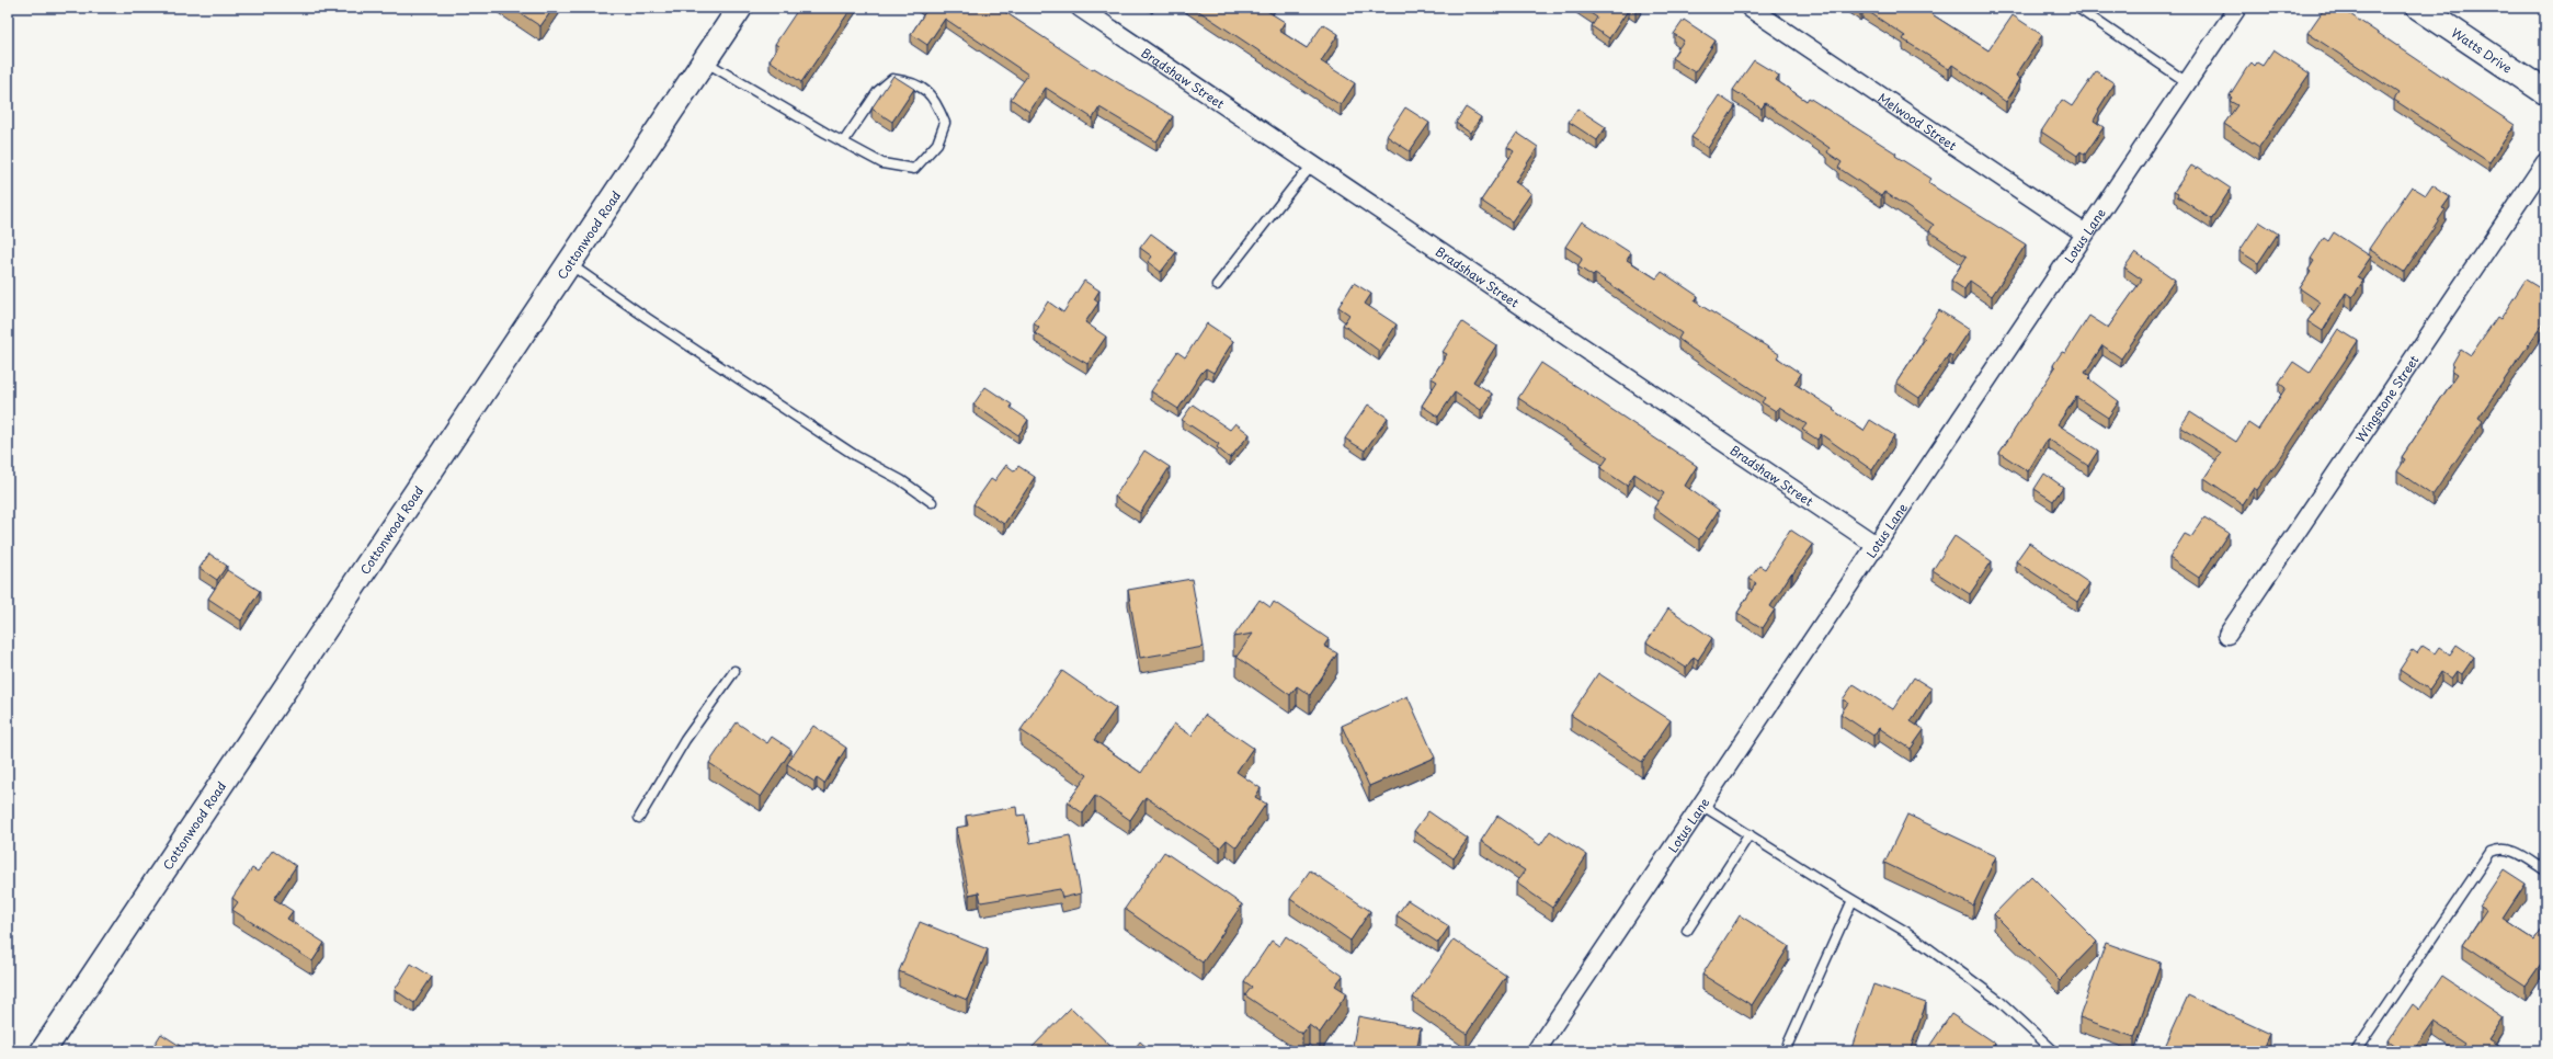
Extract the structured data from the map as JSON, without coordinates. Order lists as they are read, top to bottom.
{
  "streets": {
    "street": [
      "Watts Drive",
      "Bradshaw Street",
      "Melwood Street",
      "Cottonwood Road",
      "Lotus Lane",
      "Wingstone Street"
    ]
  },
  "crossings": [
    ["Bradshaw Street", "Lotus Lane"],
    ["Melwood Street", "Lotus Lane"]
  ]
}
